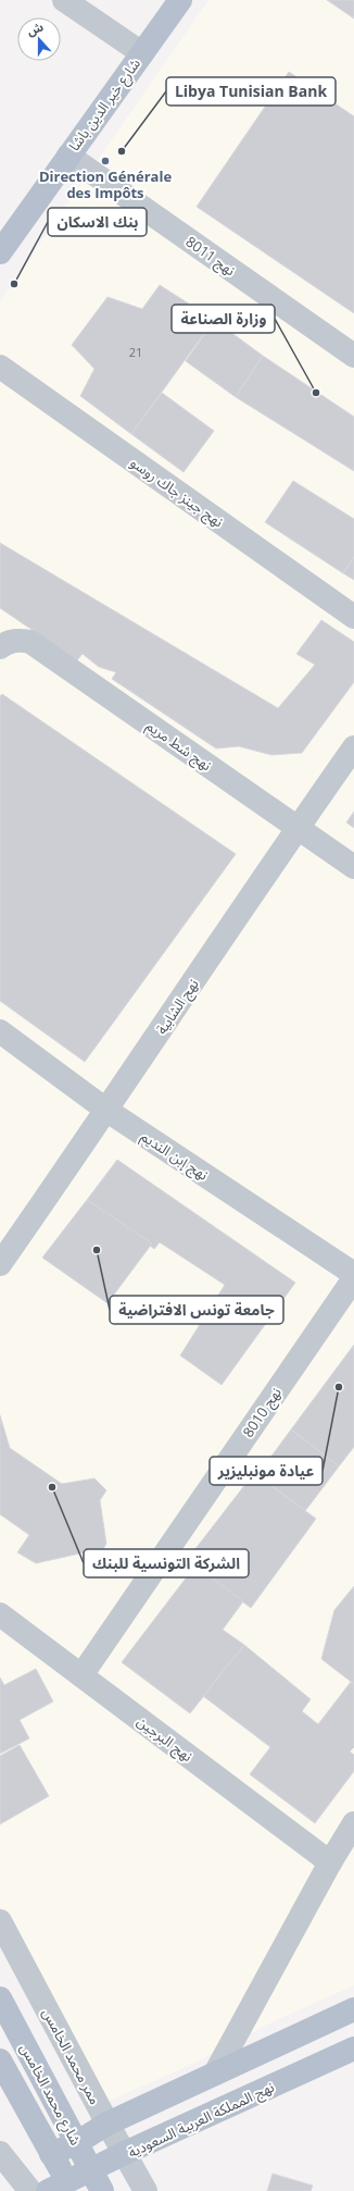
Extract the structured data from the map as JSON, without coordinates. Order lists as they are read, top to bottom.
{
  "streets": {
    "main road": ["شارع خير الدين باشا", "شارع محمد الخامس", "نهج المملكة العربية السعودية"],
    "street": [
      "نهج 8011",
      "نهج جينز جاك روسو",
      "نهج شط مريم",
      "نهج الشابية",
      "نهج إبن النديم",
      "نهج 8010",
      "نهج البرجين",
      "ممر محمد الخامس"
    ]
  },
  "crossings": [
    ["شارع خير الدين باشا", "نهج 8011"],
    ["نهج شط مريم", "نهج الشابية"],
    ["نهج الشابية", "نهج إبن النديم"],
    ["نهج 8010", "نهج البرجين"],
    ["ممر محمد الخامس", "نهج المملكة العربية السعودية"],
    ["شارع محمد الخامس", "نهج المملكة العربية السعودية"]
  ],
  "places": [
    "Libya Tunisian Bank",
    "Direction Générale des Impôts",
    "بنك الاسكان",
    "وزارة الصناعة",
    "جامعة تونس الافتراضية",
    "عيادة مونبليزير",
    "الشركة التونسية للبنك"
  ],
  "house_numbers": ["21"],
  "north": "top"
}
